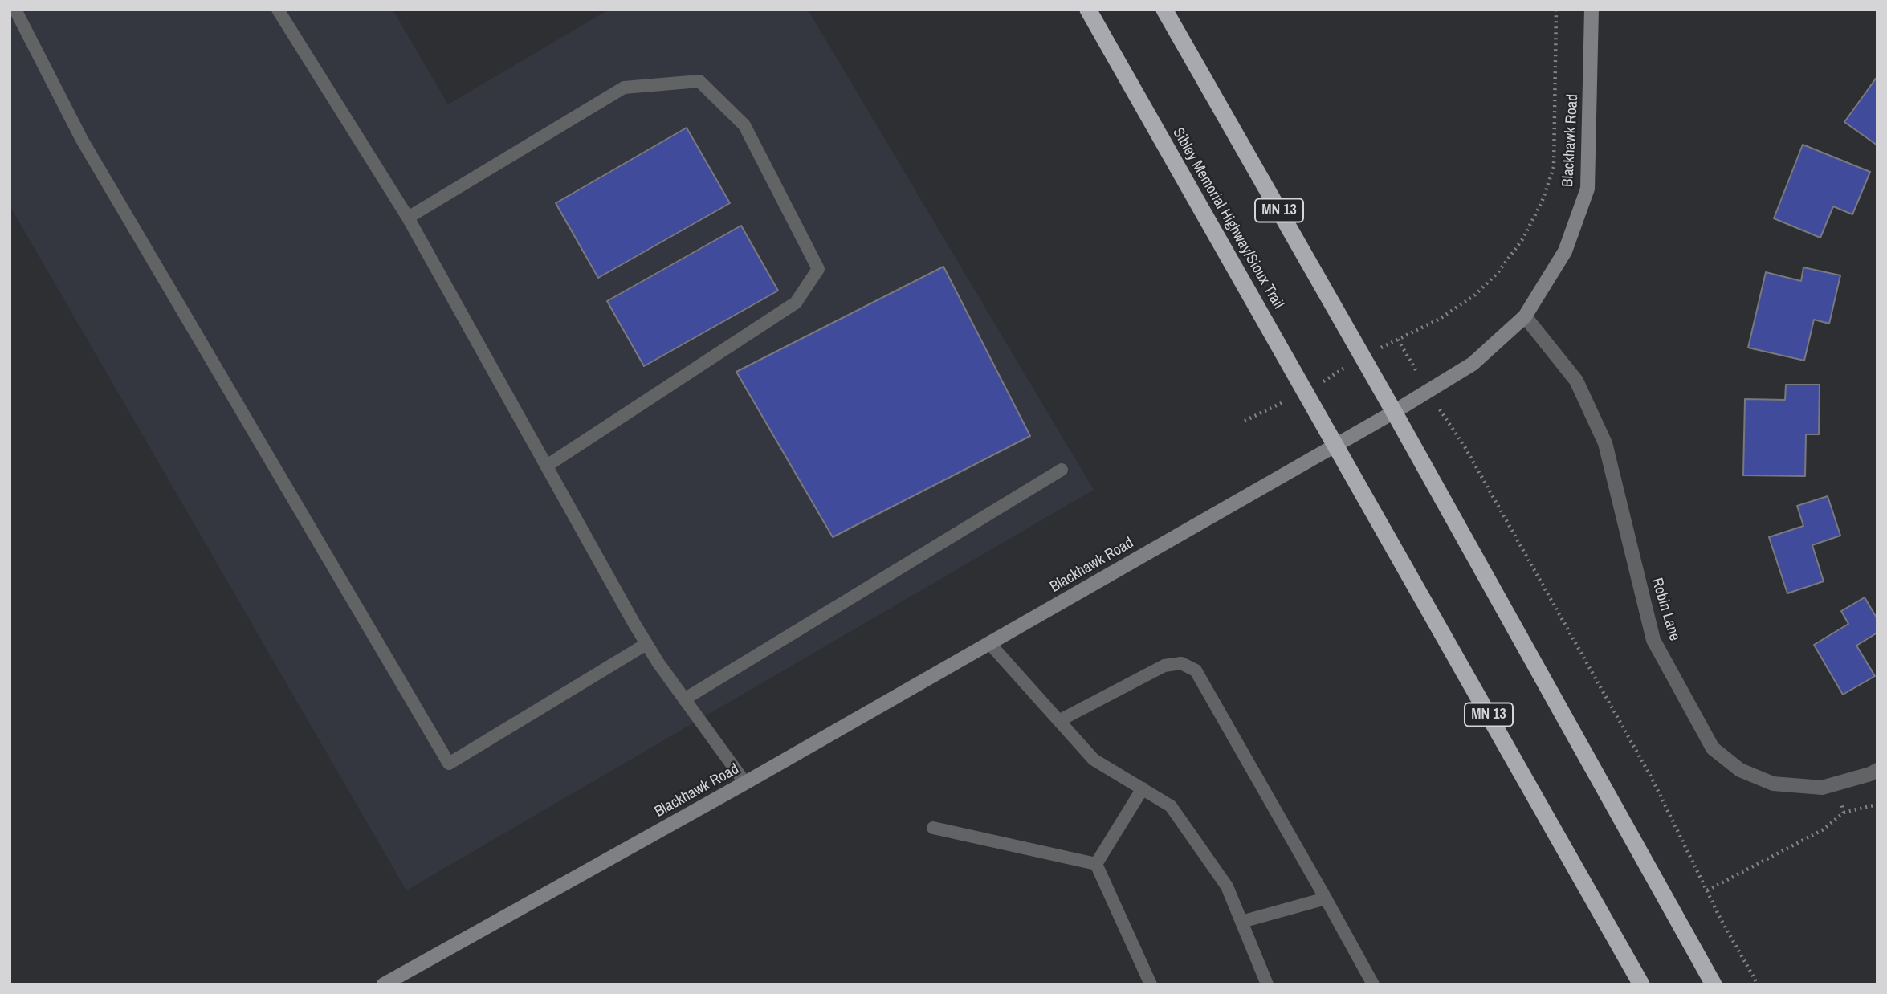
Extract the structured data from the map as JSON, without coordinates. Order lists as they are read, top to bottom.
{
  "streets": {
    "highway": ["MN 13", "Sibley Memorial Highway/Sioux Trail"],
    "street": ["Blackhawk Road", "Robin Lane"]
  },
  "crossings": [
    ["Blackhawk Road", "MN 13"],
    ["Blackhawk Road", "Sibley Memorial Highway/Sioux Trail"],
    ["Blackhawk Road", "Robin Lane"],
    ["MN 13", "Sibley Memorial Highway/Sioux Trail"]
  ]
}
